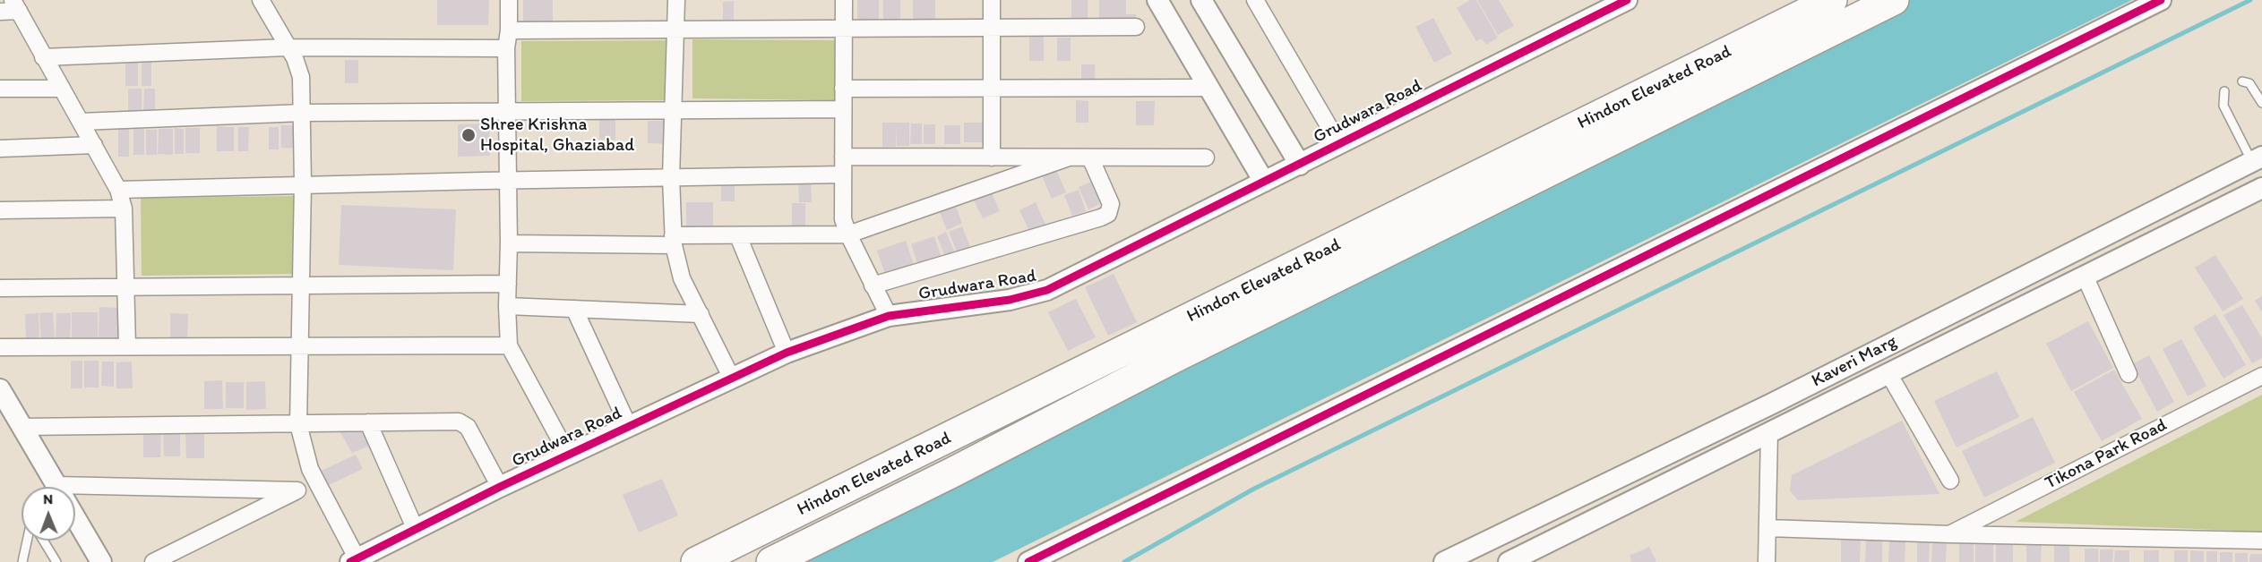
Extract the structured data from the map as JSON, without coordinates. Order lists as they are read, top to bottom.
{
  "streets": {
    "highway": ["Hindon Elevated Road"],
    "street": ["Grudwara Road", "Kaveri Marg", "Tikona Park Road"]
  },
  "places": ["Shree Krishna Hospital, Ghaziabad"],
  "north": "top"
}
